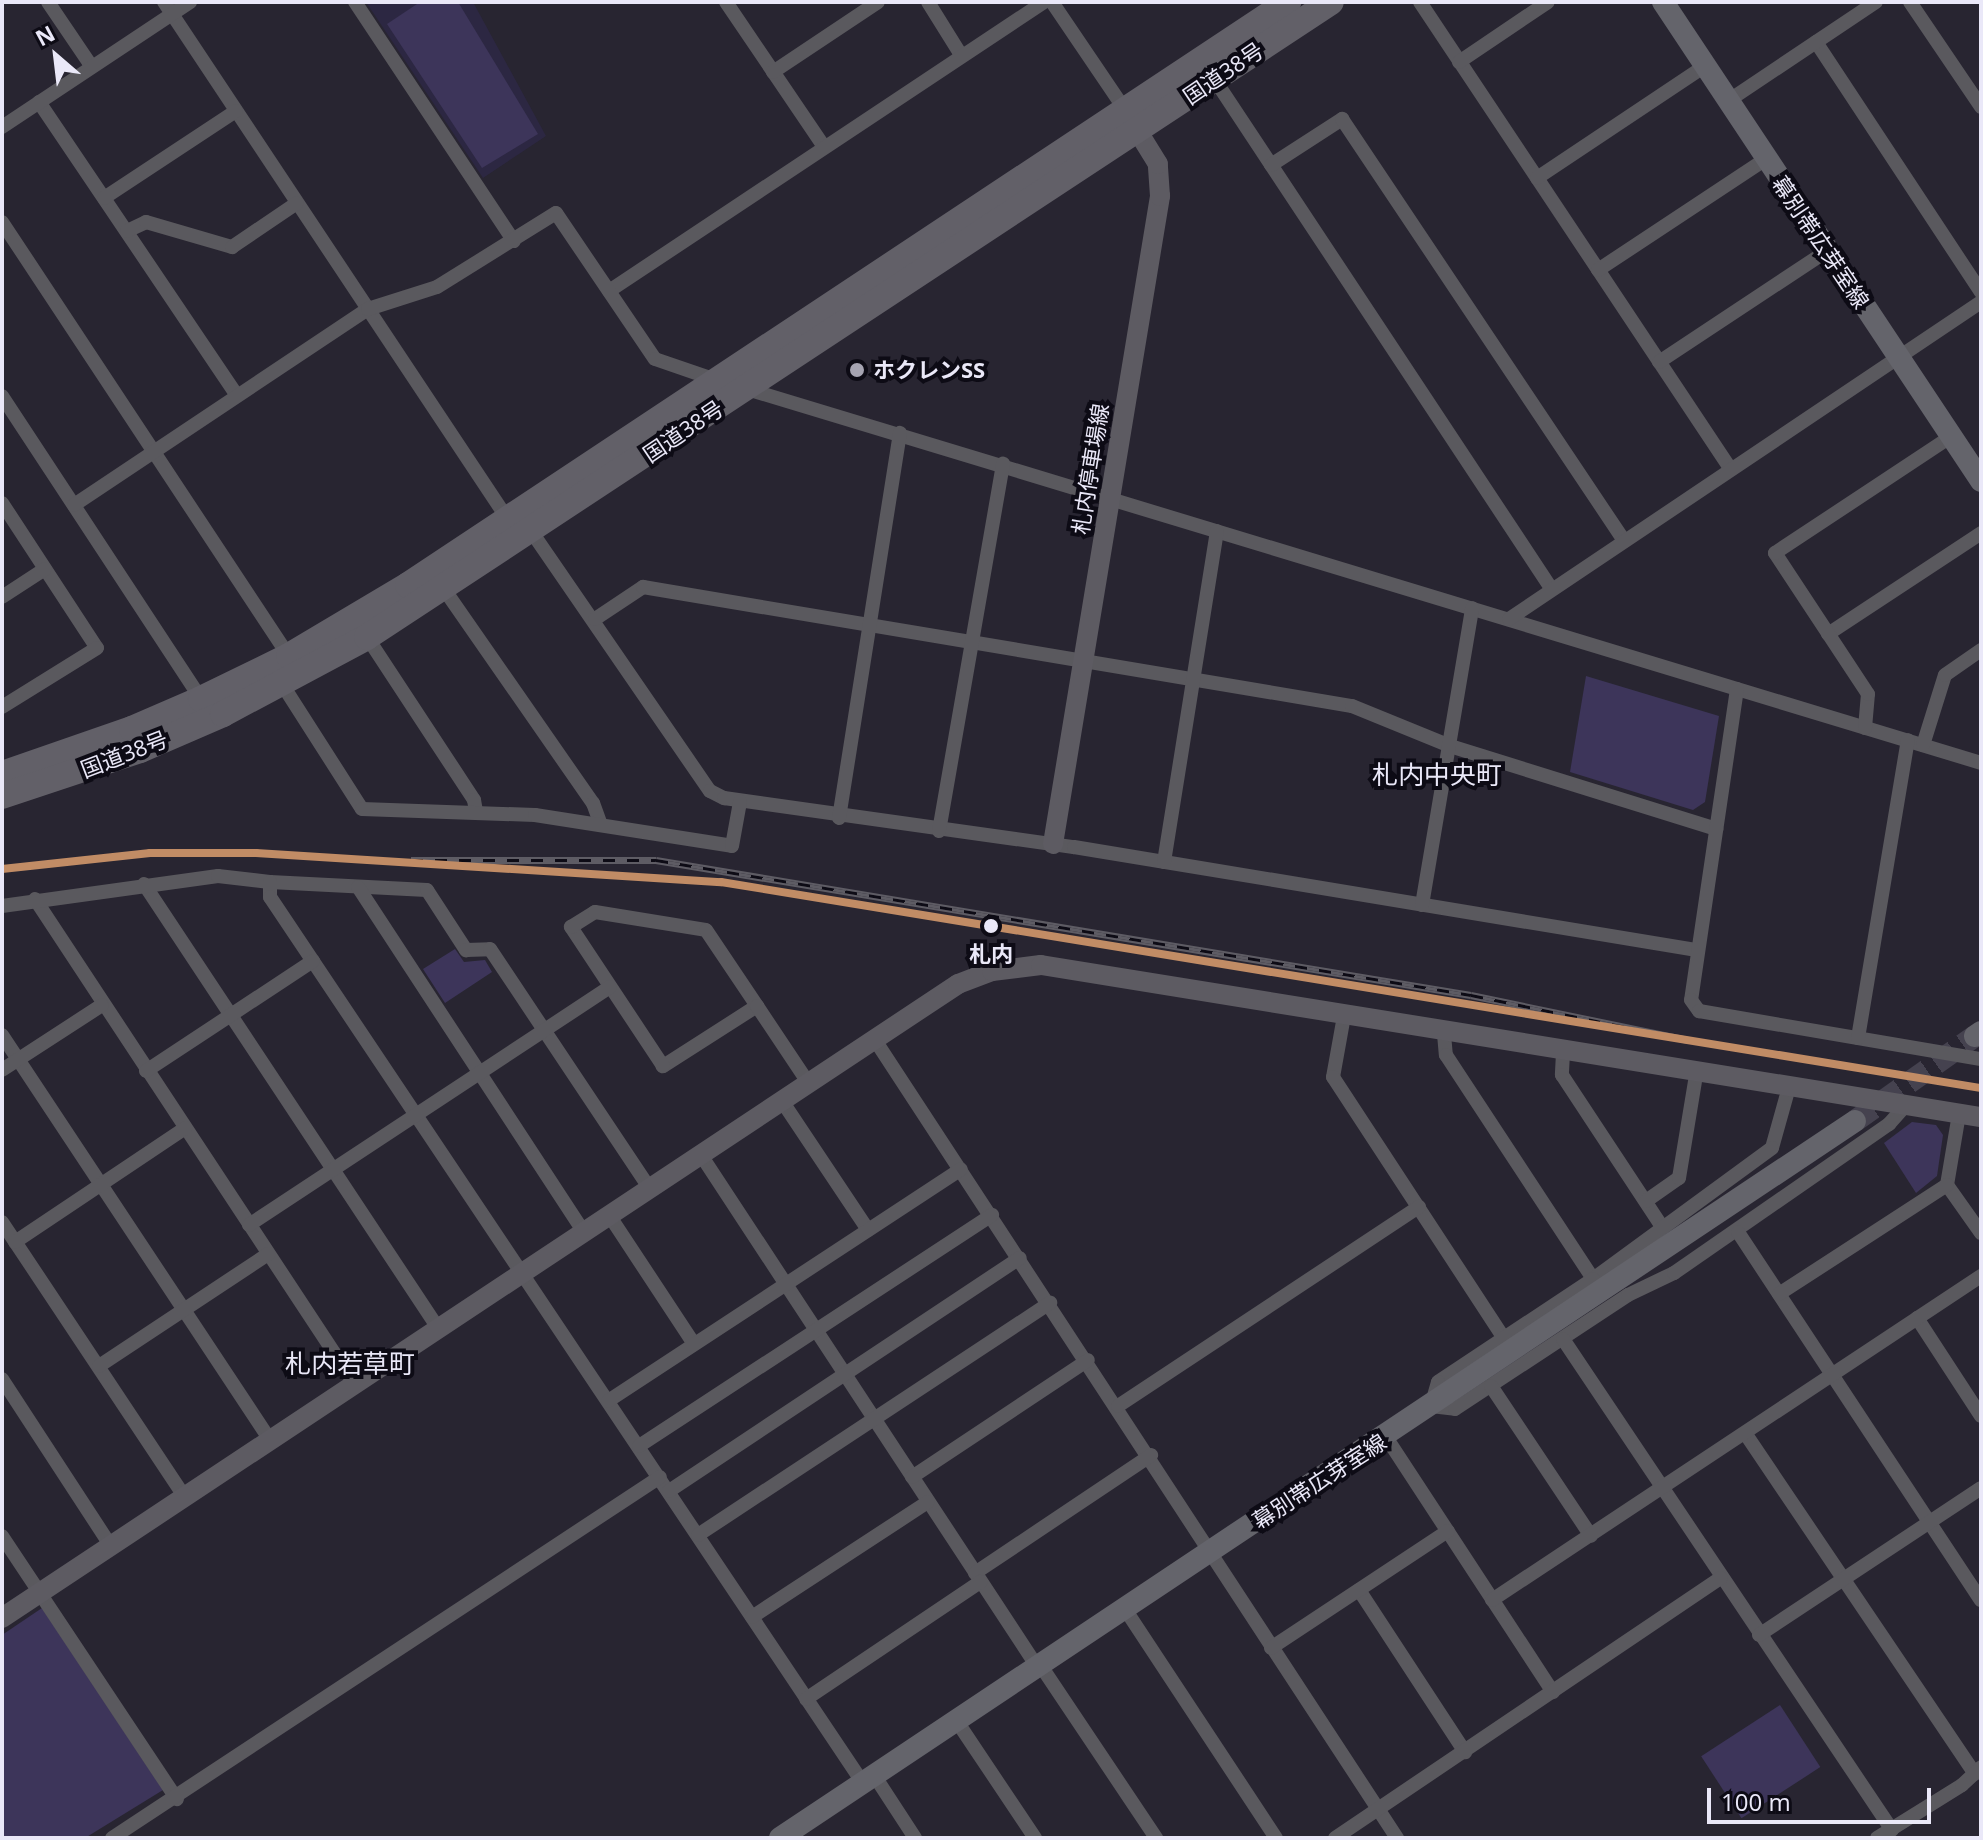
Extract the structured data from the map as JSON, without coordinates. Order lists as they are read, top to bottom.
{
  "streets": {
    "highway": ["国道38号"],
    "main road": ["幕別帯広芽室線"],
    "street": ["札内停車場線"]
  },
  "crossings": [
    ["国道38号", "札内停車場線"]
  ],
  "districts": ["札内中央町", "札内若草町"],
  "places": ["ホクレンSS", "札内"],
  "scale_bar": "100 m",
  "north": "top left"
}
